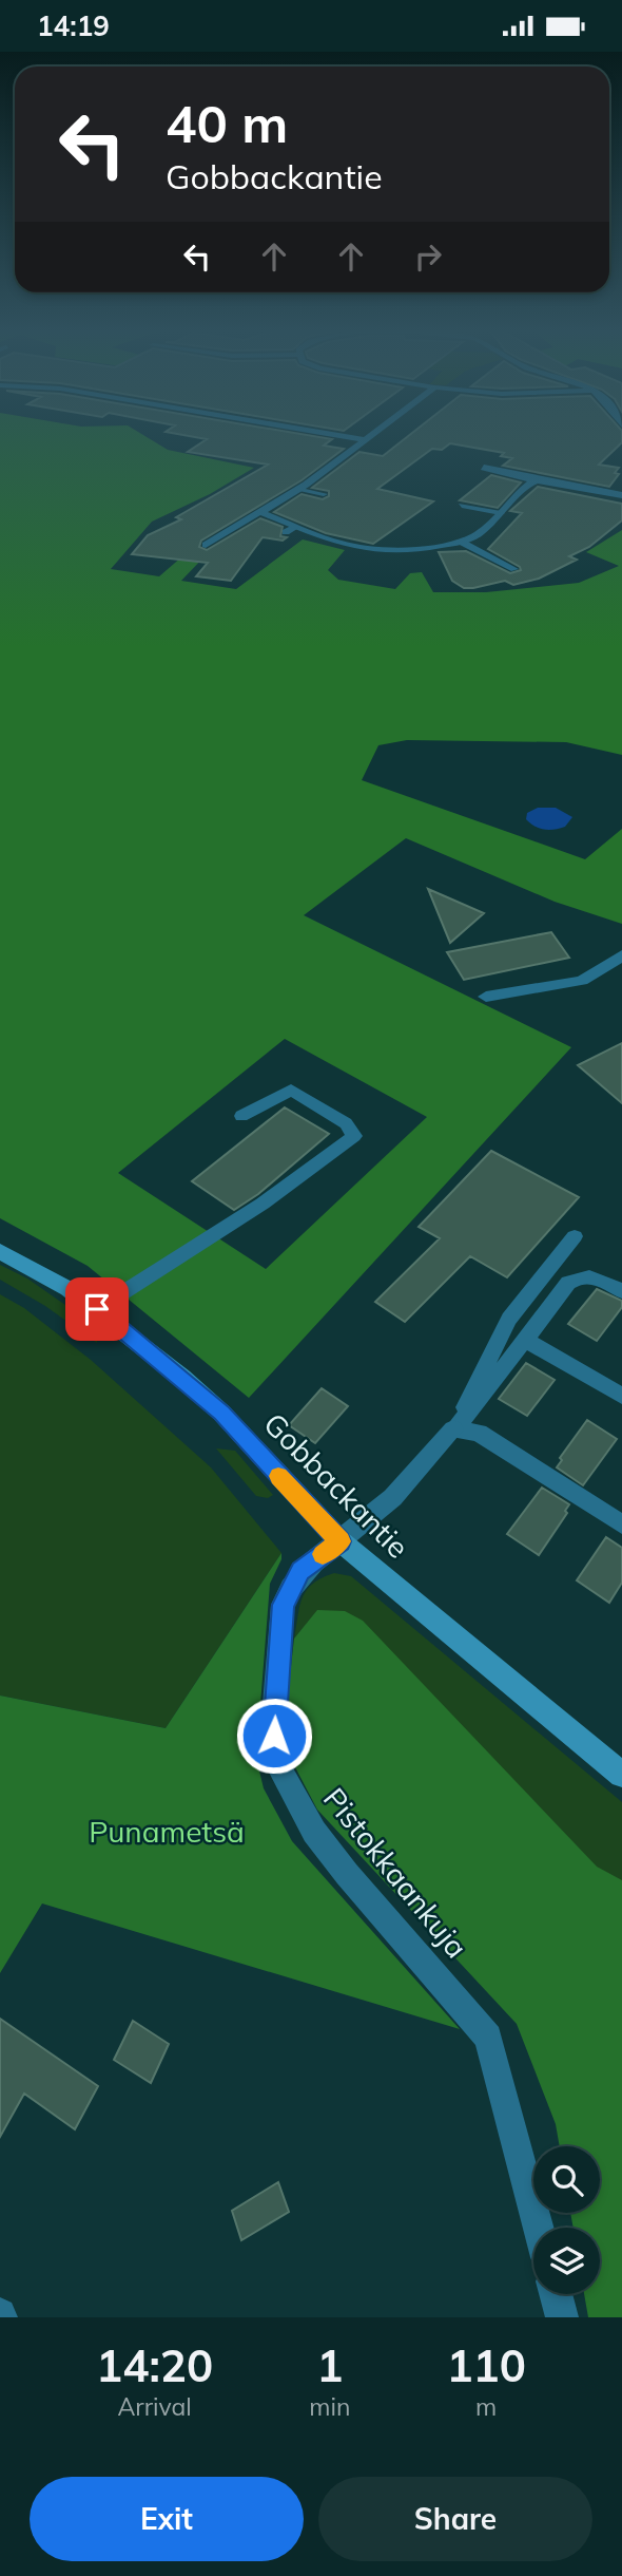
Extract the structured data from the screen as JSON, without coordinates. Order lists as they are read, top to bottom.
{
  "streets": {
    "street": ["Gobbackantie", "Pistokkaankuja"]
  },
  "crossings": [
    ["Gobbackantie", "Pistokkaankuja"]
  ],
  "parks": ["Punametsä"],
  "page": {
    "status": "14:19",
    "turn": ["40 m", "Gobbackantie"],
    "eta": [
      "14:20",
      "Arrival",
      "1",
      "min",
      "110",
      "m"
    ],
    "buttons": ["Exit", "Share"]
  }
}
